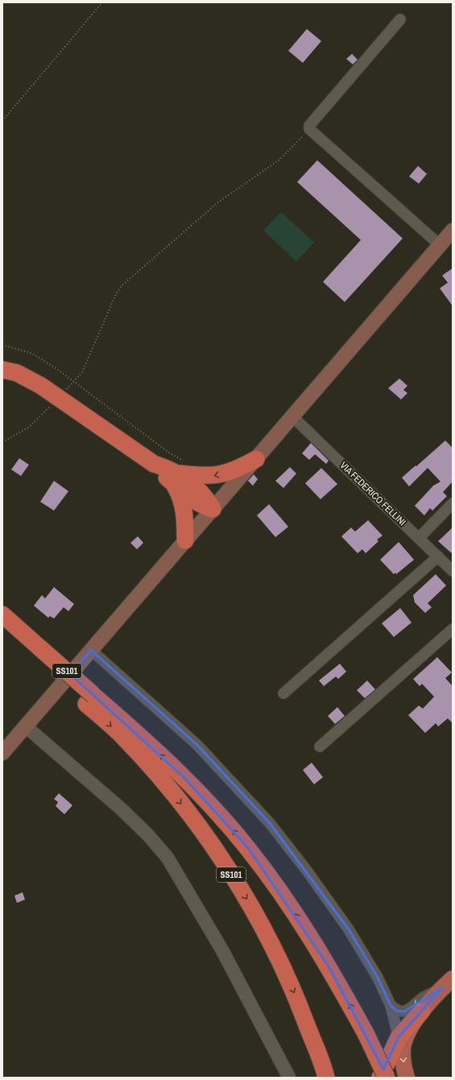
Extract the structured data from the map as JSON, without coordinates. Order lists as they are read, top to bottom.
{
  "streets": {
    "highway": ["SS101"],
    "street": ["VIA FEDERICO FELLINI"]
  }
}
